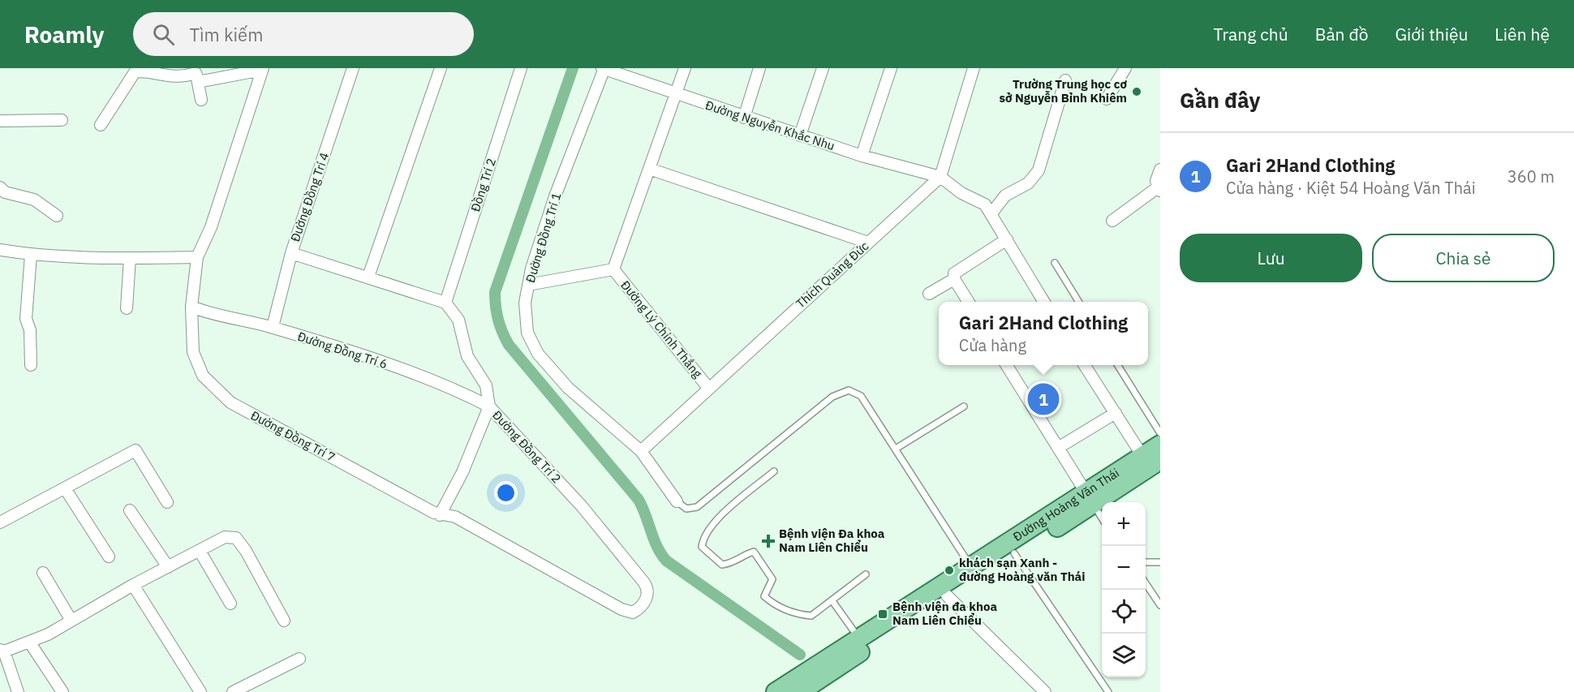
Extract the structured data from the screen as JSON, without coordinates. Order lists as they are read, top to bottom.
{
  "streets": {
    "main road": ["Đường Hoàng Văn Thái"],
    "street": [
      "Đường Nguyễn Khắc Nhu",
      "Đồng Trí 2",
      "Đường Đồng Trí 4",
      "Đường Đồng Trí 1",
      "Thích Quảng Đức",
      "Đường Lý Chính Thắng",
      "Đường Đồng Trí 6",
      "Đường Đồng Trí 7",
      "Đường Đồng Trí 2"
    ]
  },
  "crossings": [
    ["Đường Nguyễn Khắc Nhu", "Đường Đồng Trí 1"],
    ["Đường Nguyễn Khắc Nhu", "Thích Quảng Đức"],
    ["Đồng Trí 2", "Đường Đồng Trí 2"],
    ["Đường Đồng Trí 4", "Đường Đồng Trí 6"],
    ["Đường Đồng Trí 1", "Thích Quảng Đức"],
    ["Đường Đồng Trí 1", "Đường Lý Chính Thắng"],
    ["Thích Quảng Đức", "Đường Lý Chính Thắng"],
    ["Đường Đồng Trí 6", "Đường Đồng Trí 7"],
    ["Đường Đồng Trí 6", "Đường Đồng Trí 2"],
    ["Đường Đồng Trí 7", "Đường Đồng Trí 2"]
  ],
  "places": {
    "other": ["Trường Trung học cơ sở Nguyễn Bỉnh Khiêm", "khách sạn Xanh - đường Hoàng văn Thái"],
    "health": ["Bệnh viện Đa khoa Nam Liên Chiểu"],
    "transit": ["Bệnh viện đa khoa Nam Liên Chiểu"]
  },
  "page": {
    "header": "Roamly",
    "search": "Tìm kiếm",
    "nav": [
      "Trang chủ",
      "Bản đồ",
      "Giới thiệu",
      "Liên hệ"
    ],
    "heading": "Gần đây",
    "list": [
      {
        "mark": "1",
        "name": "Gari 2Hand Clothing",
        "note": "Cửa hàng · Kiệt 54 Hoàng Văn Thái",
        "value": "360 m"
      }
    ],
    "buttons": ["Lưu", "Chia sẻ"],
    "popup": ["Gari 2Hand Clothing", "Cửa hàng"],
    "pins": "1",
    "map_buttons": ["+", "−"]
  }
}
